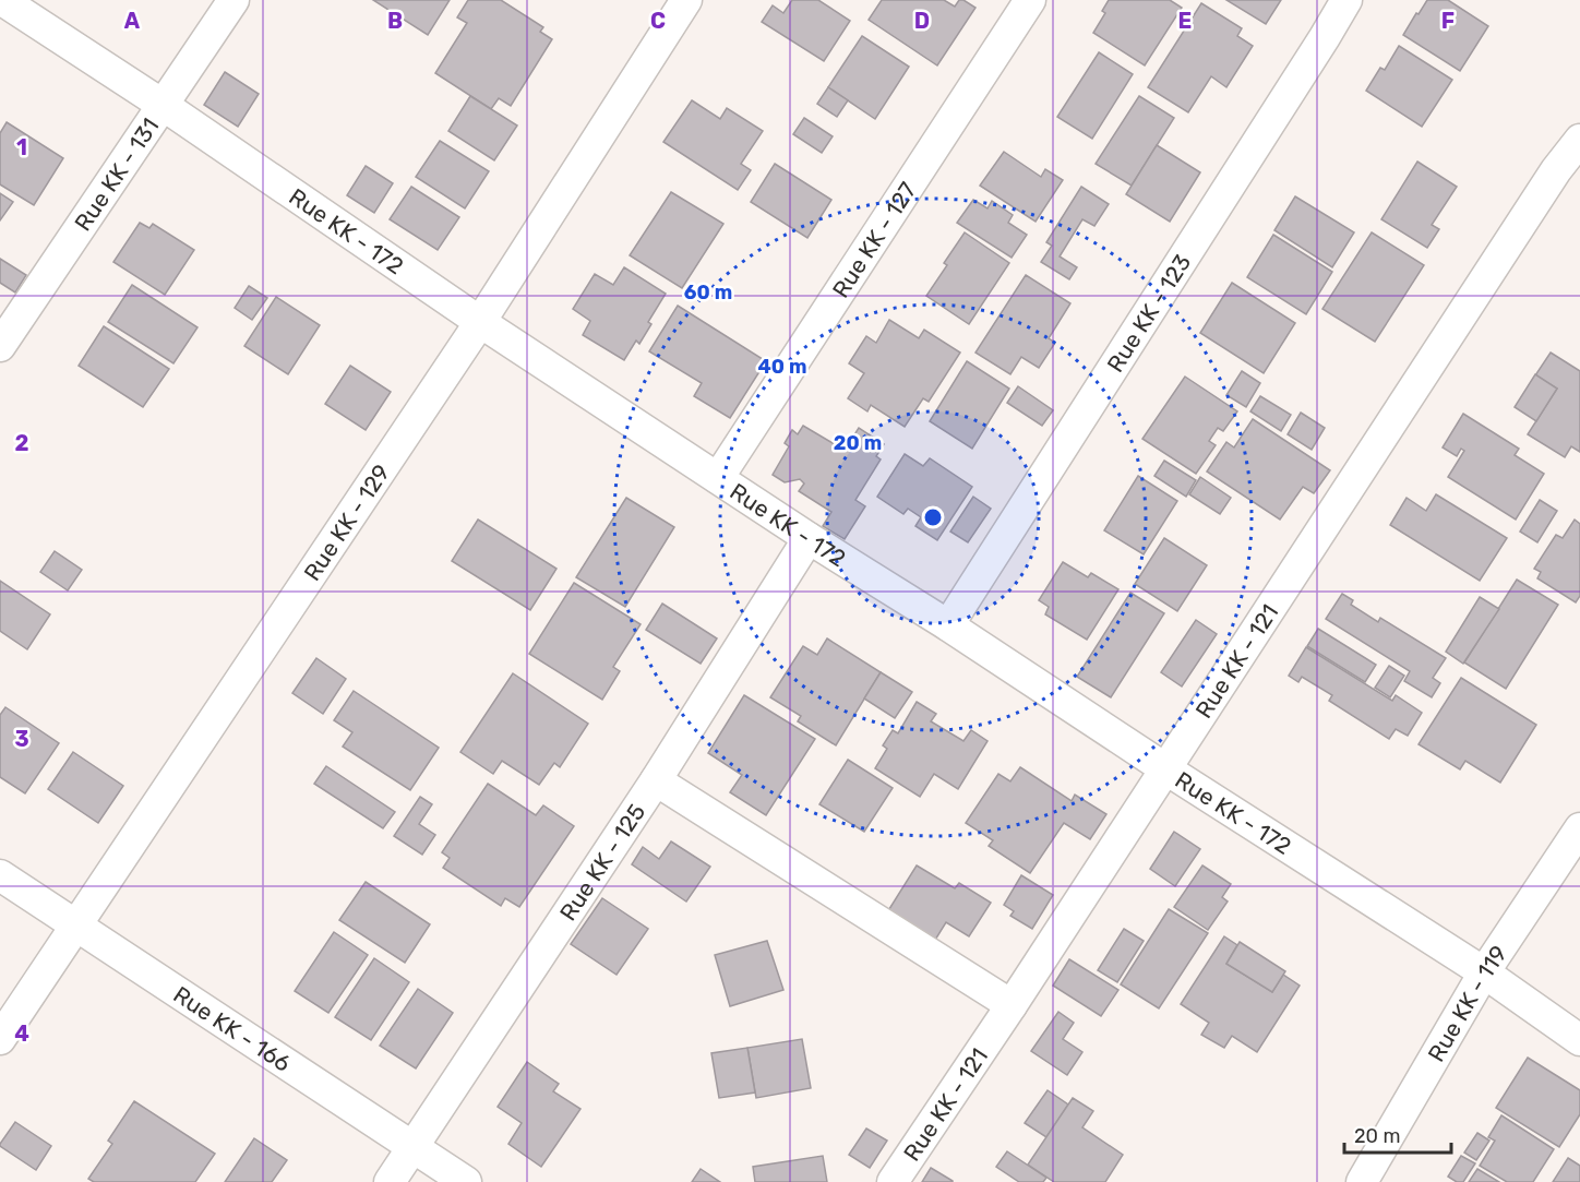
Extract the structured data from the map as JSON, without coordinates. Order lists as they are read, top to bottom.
{
  "streets": {
    "street": [
      "Rue KK - 131",
      "Rue KK - 172",
      "Rue KK - 127",
      "Rue KK - 123",
      "Rue KK - 129",
      "Rue KK - 121",
      "Rue KK - 125",
      "Rue KK - 119",
      "Rue KK - 166"
    ]
  },
  "crossings": [
    ["Rue KK - 131", "Rue KK - 172"],
    ["Rue KK - 172", "Rue KK - 127"],
    ["Rue KK - 172", "Rue KK - 123"],
    ["Rue KK - 172", "Rue KK - 129"],
    ["Rue KK - 172", "Rue KK - 121"],
    ["Rue KK - 172", "Rue KK - 125"],
    ["Rue KK - 172", "Rue KK - 119"],
    ["Rue KK - 129", "Rue KK - 166"],
    ["Rue KK - 125", "Rue KK - 166"]
  ],
  "scale_bar": "20 m",
  "grid": {
    "columns": [
      "A",
      "B",
      "C",
      "D",
      "E",
      "F"
    ],
    "rows": [
      "1",
      "2",
      "3",
      "4"
    ]
  },
  "rings": ["60 m", "40 m", "20 m"]
}
